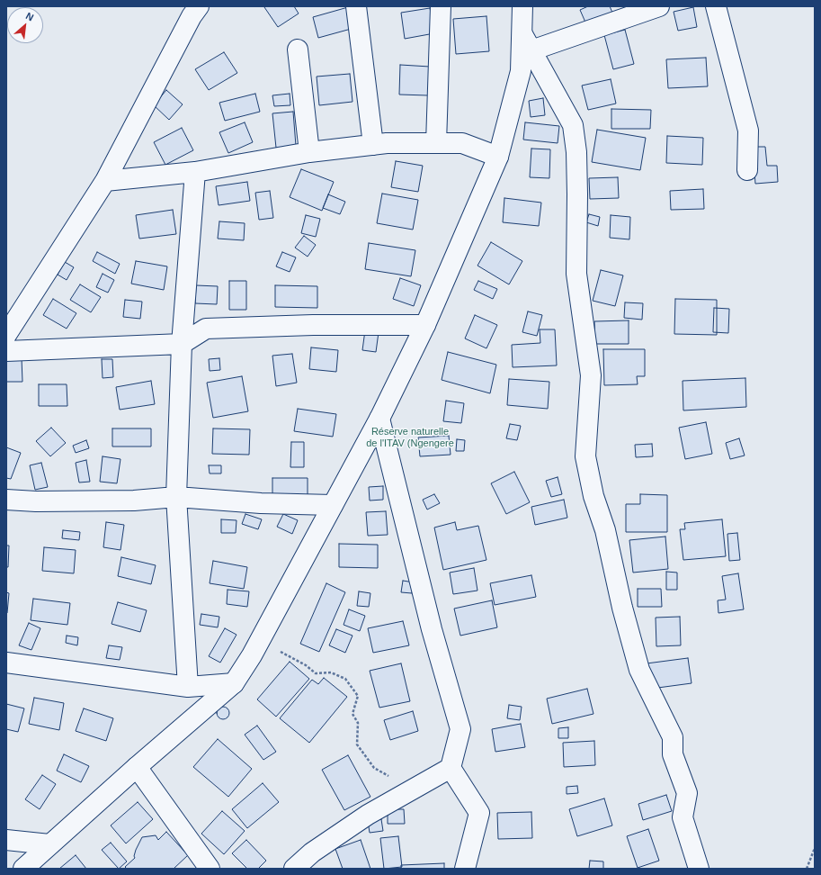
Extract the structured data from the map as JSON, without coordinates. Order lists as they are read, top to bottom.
{
  "parks": ["Réserve naturelle de l'ITAV (Ngengere"],
  "north": "top right"
}
